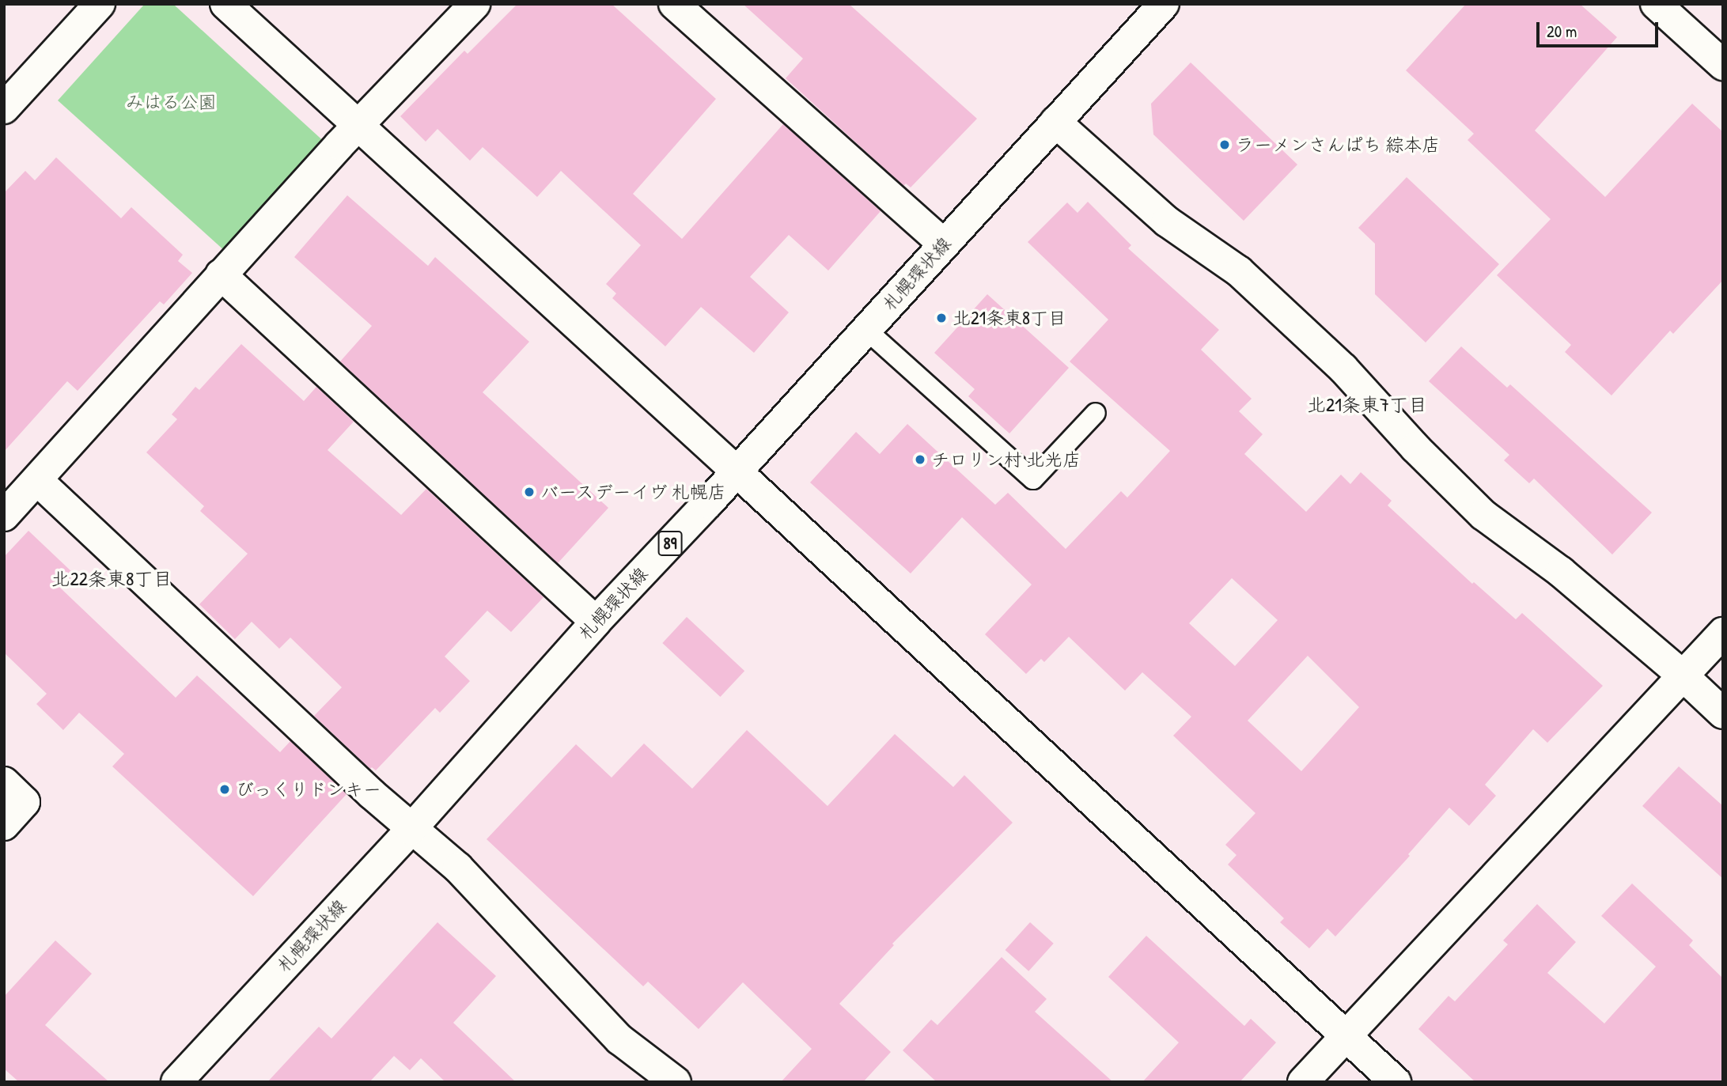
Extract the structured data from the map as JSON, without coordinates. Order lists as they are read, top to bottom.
{
  "streets": {
    "street": ["札幌環状線", "89"]
  },
  "districts": ["北21条東7丁目", "北22条東8丁目"],
  "parks": ["みはる公園"],
  "places": [
    "ラーメンさんぱち 綜本店",
    "北21条東8丁目",
    "チロリン村 北光店",
    "バースデーイヴ 札幌店",
    "びっくりドンキー"
  ],
  "scale_bar": "20 m"
}
